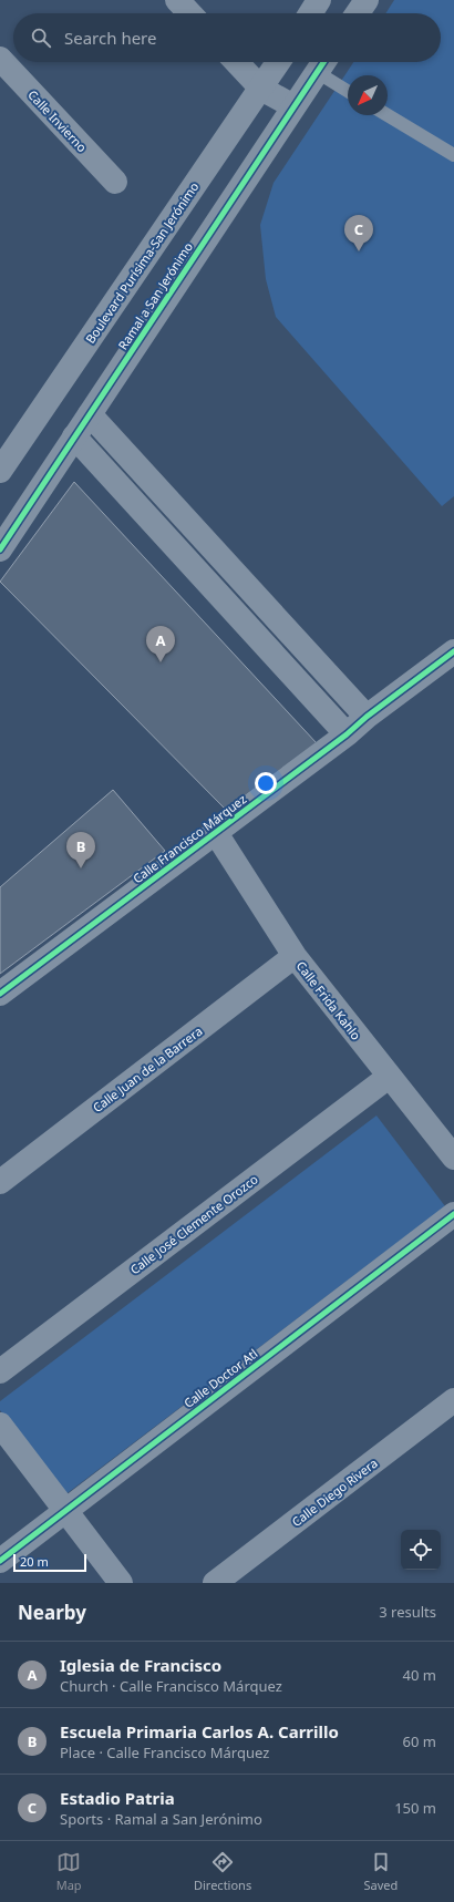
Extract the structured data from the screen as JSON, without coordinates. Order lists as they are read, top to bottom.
{
  "streets": {
    "street": [
      "Calle Invierno",
      "Boulevard Purísima-San Jerónimo",
      "Ramal a San Jerónimo",
      "Calle Francisco Márquez",
      "Calle Frida Kahlo",
      "Calle Juan de la Barrera",
      "Calle José Clemente Orozco",
      "Calle Doctor Atl",
      "Calle Diego Rivera"
    ]
  },
  "crossings": [
    ["Calle Francisco Márquez", "Calle Frida Kahlo"],
    ["Calle Frida Kahlo", "Calle Juan de la Barrera"],
    ["Calle Frida Kahlo", "Calle José Clemente Orozco"]
  ],
  "scale_bar": "20 m",
  "north": "bottom left",
  "page": {
    "search": "Search here",
    "pins": ["C", "A", "B"],
    "scale": "20 m",
    "heading": ["Nearby", "3 results"],
    "list": [
      {
        "mark": "A",
        "name": "Iglesia de Francisco",
        "note": "Church · Calle Francisco Márquez",
        "value": "40 m"
      },
      {
        "mark": "B",
        "name": "Escuela Primaria Carlos A. Carrillo",
        "note": "Place · Calle Francisco Márquez",
        "value": "60 m"
      },
      {
        "mark": "C",
        "name": "Estadio Patria",
        "note": "Sports · Ramal a San Jerónimo",
        "value": "150 m"
      }
    ],
    "nav": ["Map", "Directions", "Saved"]
  }
}
